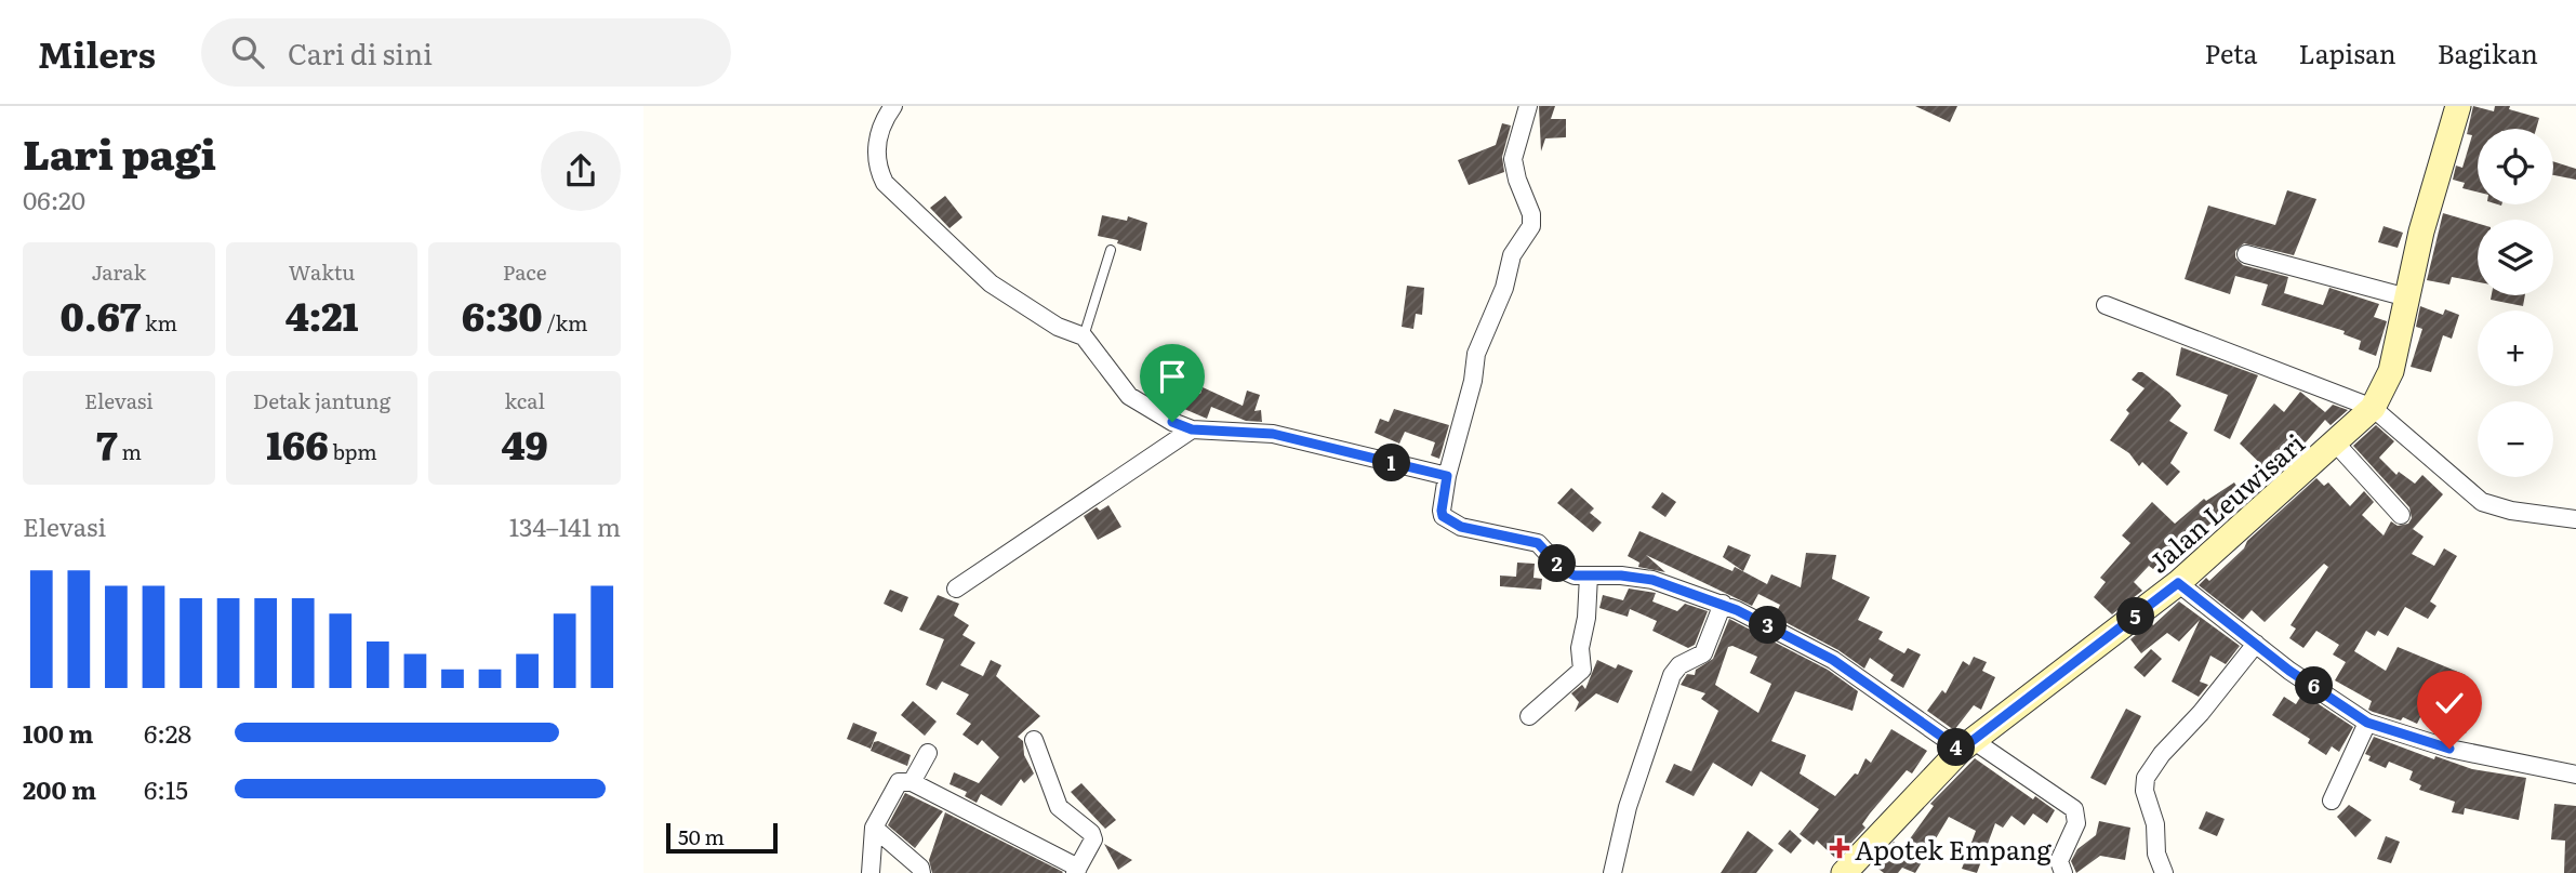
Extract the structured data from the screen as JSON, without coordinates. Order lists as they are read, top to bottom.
{
  "streets": {
    "main road": ["Jalan Leuwisari"]
  },
  "places": {
    "health": ["Apotek Empang"]
  },
  "scale_bar": "50 m",
  "page": {
    "header": "Milers",
    "search": "Cari di sini",
    "nav": ["Peta", "Lapisan", "Bagikan"],
    "heading": ["Lari pagi", "06:20"],
    "map_buttons": ["+", "−"],
    "stats": [
      ["Jarak", "0.67 km"],
      ["Waktu", "4:21"],
      ["Pace", "6:30 /km"],
      ["Elevasi", "7 m"],
      ["Detak jantung", "166 bpm"],
      ["kcal", "49"]
    ],
    "pins": [
      "1",
      "2",
      "5",
      "3",
      "6",
      "4"
    ],
    "chart": ["Elevasi", "134–141 m"],
    "list": [
      {
        "name": "100 m",
        "note": "6:28"
      },
      {
        "name": "200 m",
        "note": "6:15"
      }
    ],
    "scale": "50 m"
  }
}
